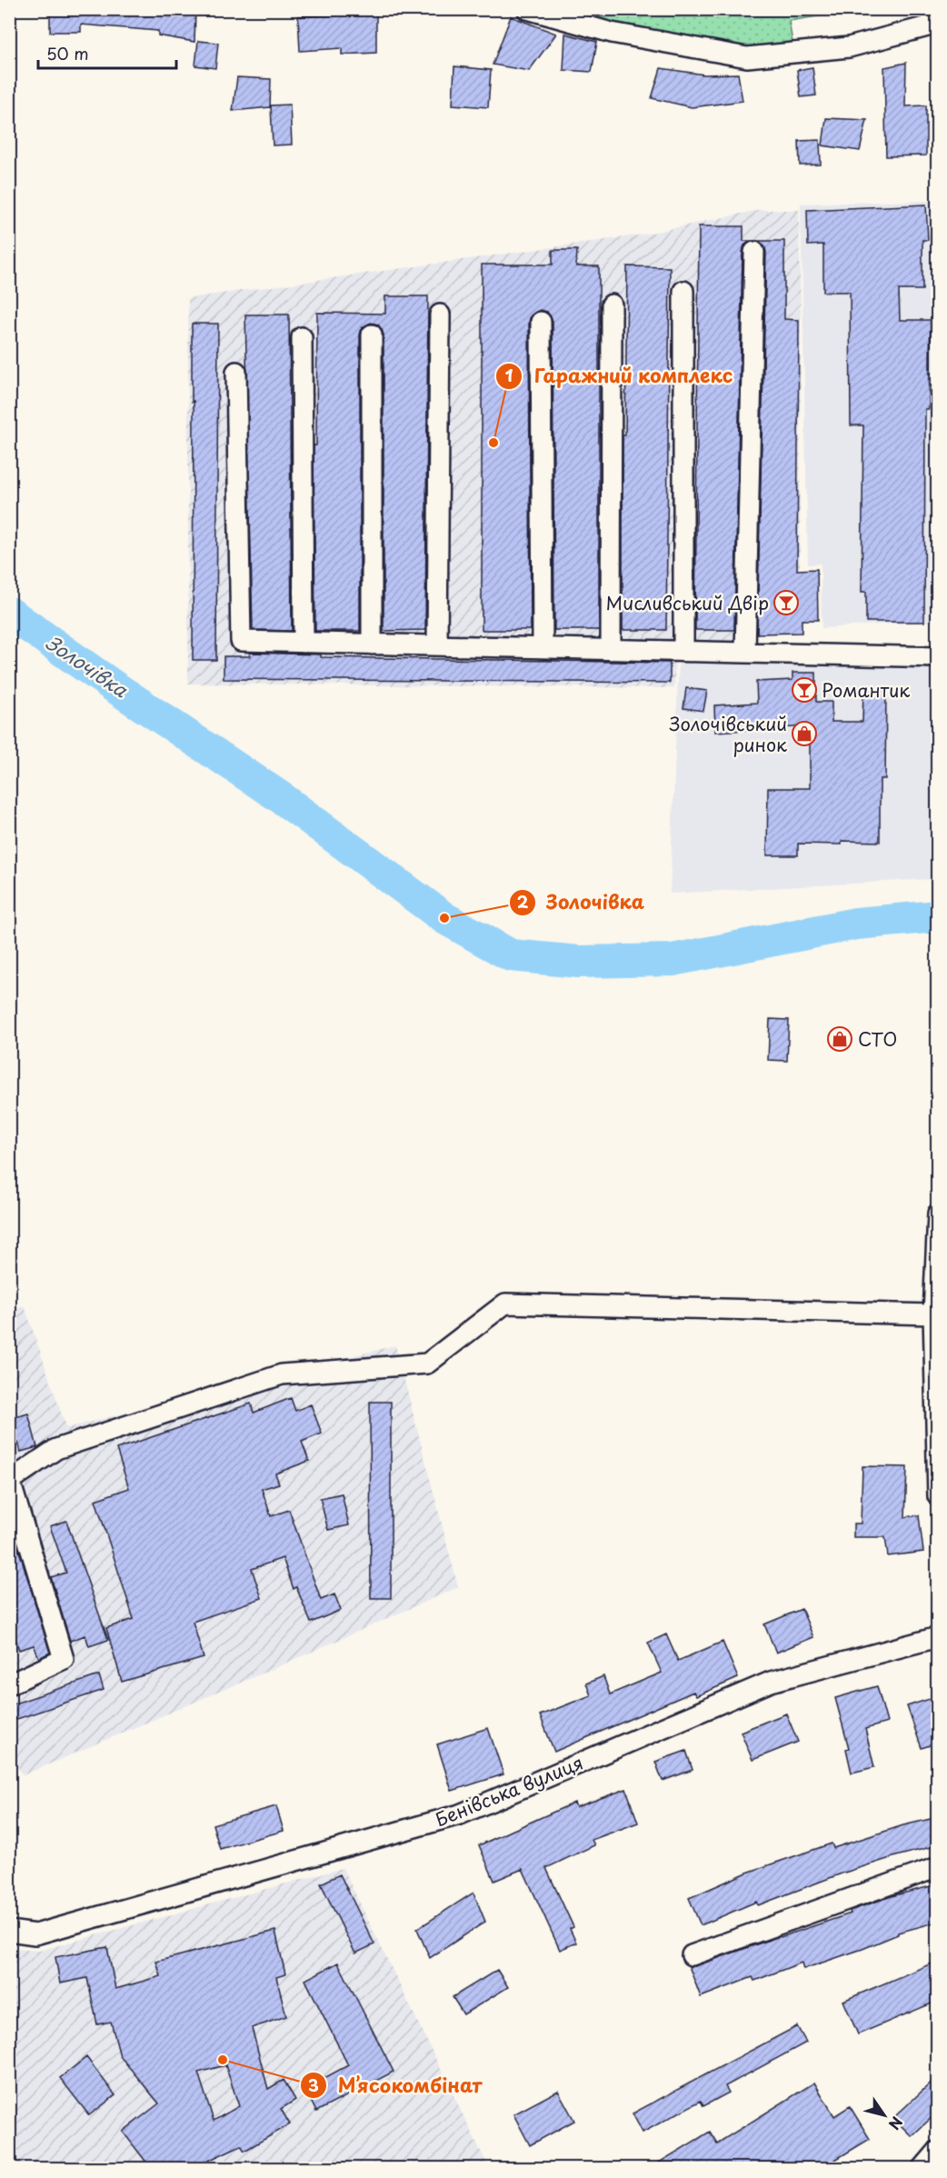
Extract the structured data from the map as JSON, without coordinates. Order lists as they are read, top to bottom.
{
  "streets": {
    "street": ["Бенівська вулиця"]
  },
  "water": ["Золочівка"],
  "places": {
    "other": ["Гаражний комплекс", "Золочівка", "Мʼясокомбінат"],
    "bar": ["Мисливський Двір", "Романтик"],
    "shop": ["Золочівський ринок", "СТО"]
  },
  "scale_bar": "50 m",
  "north": "bottom right"
}
